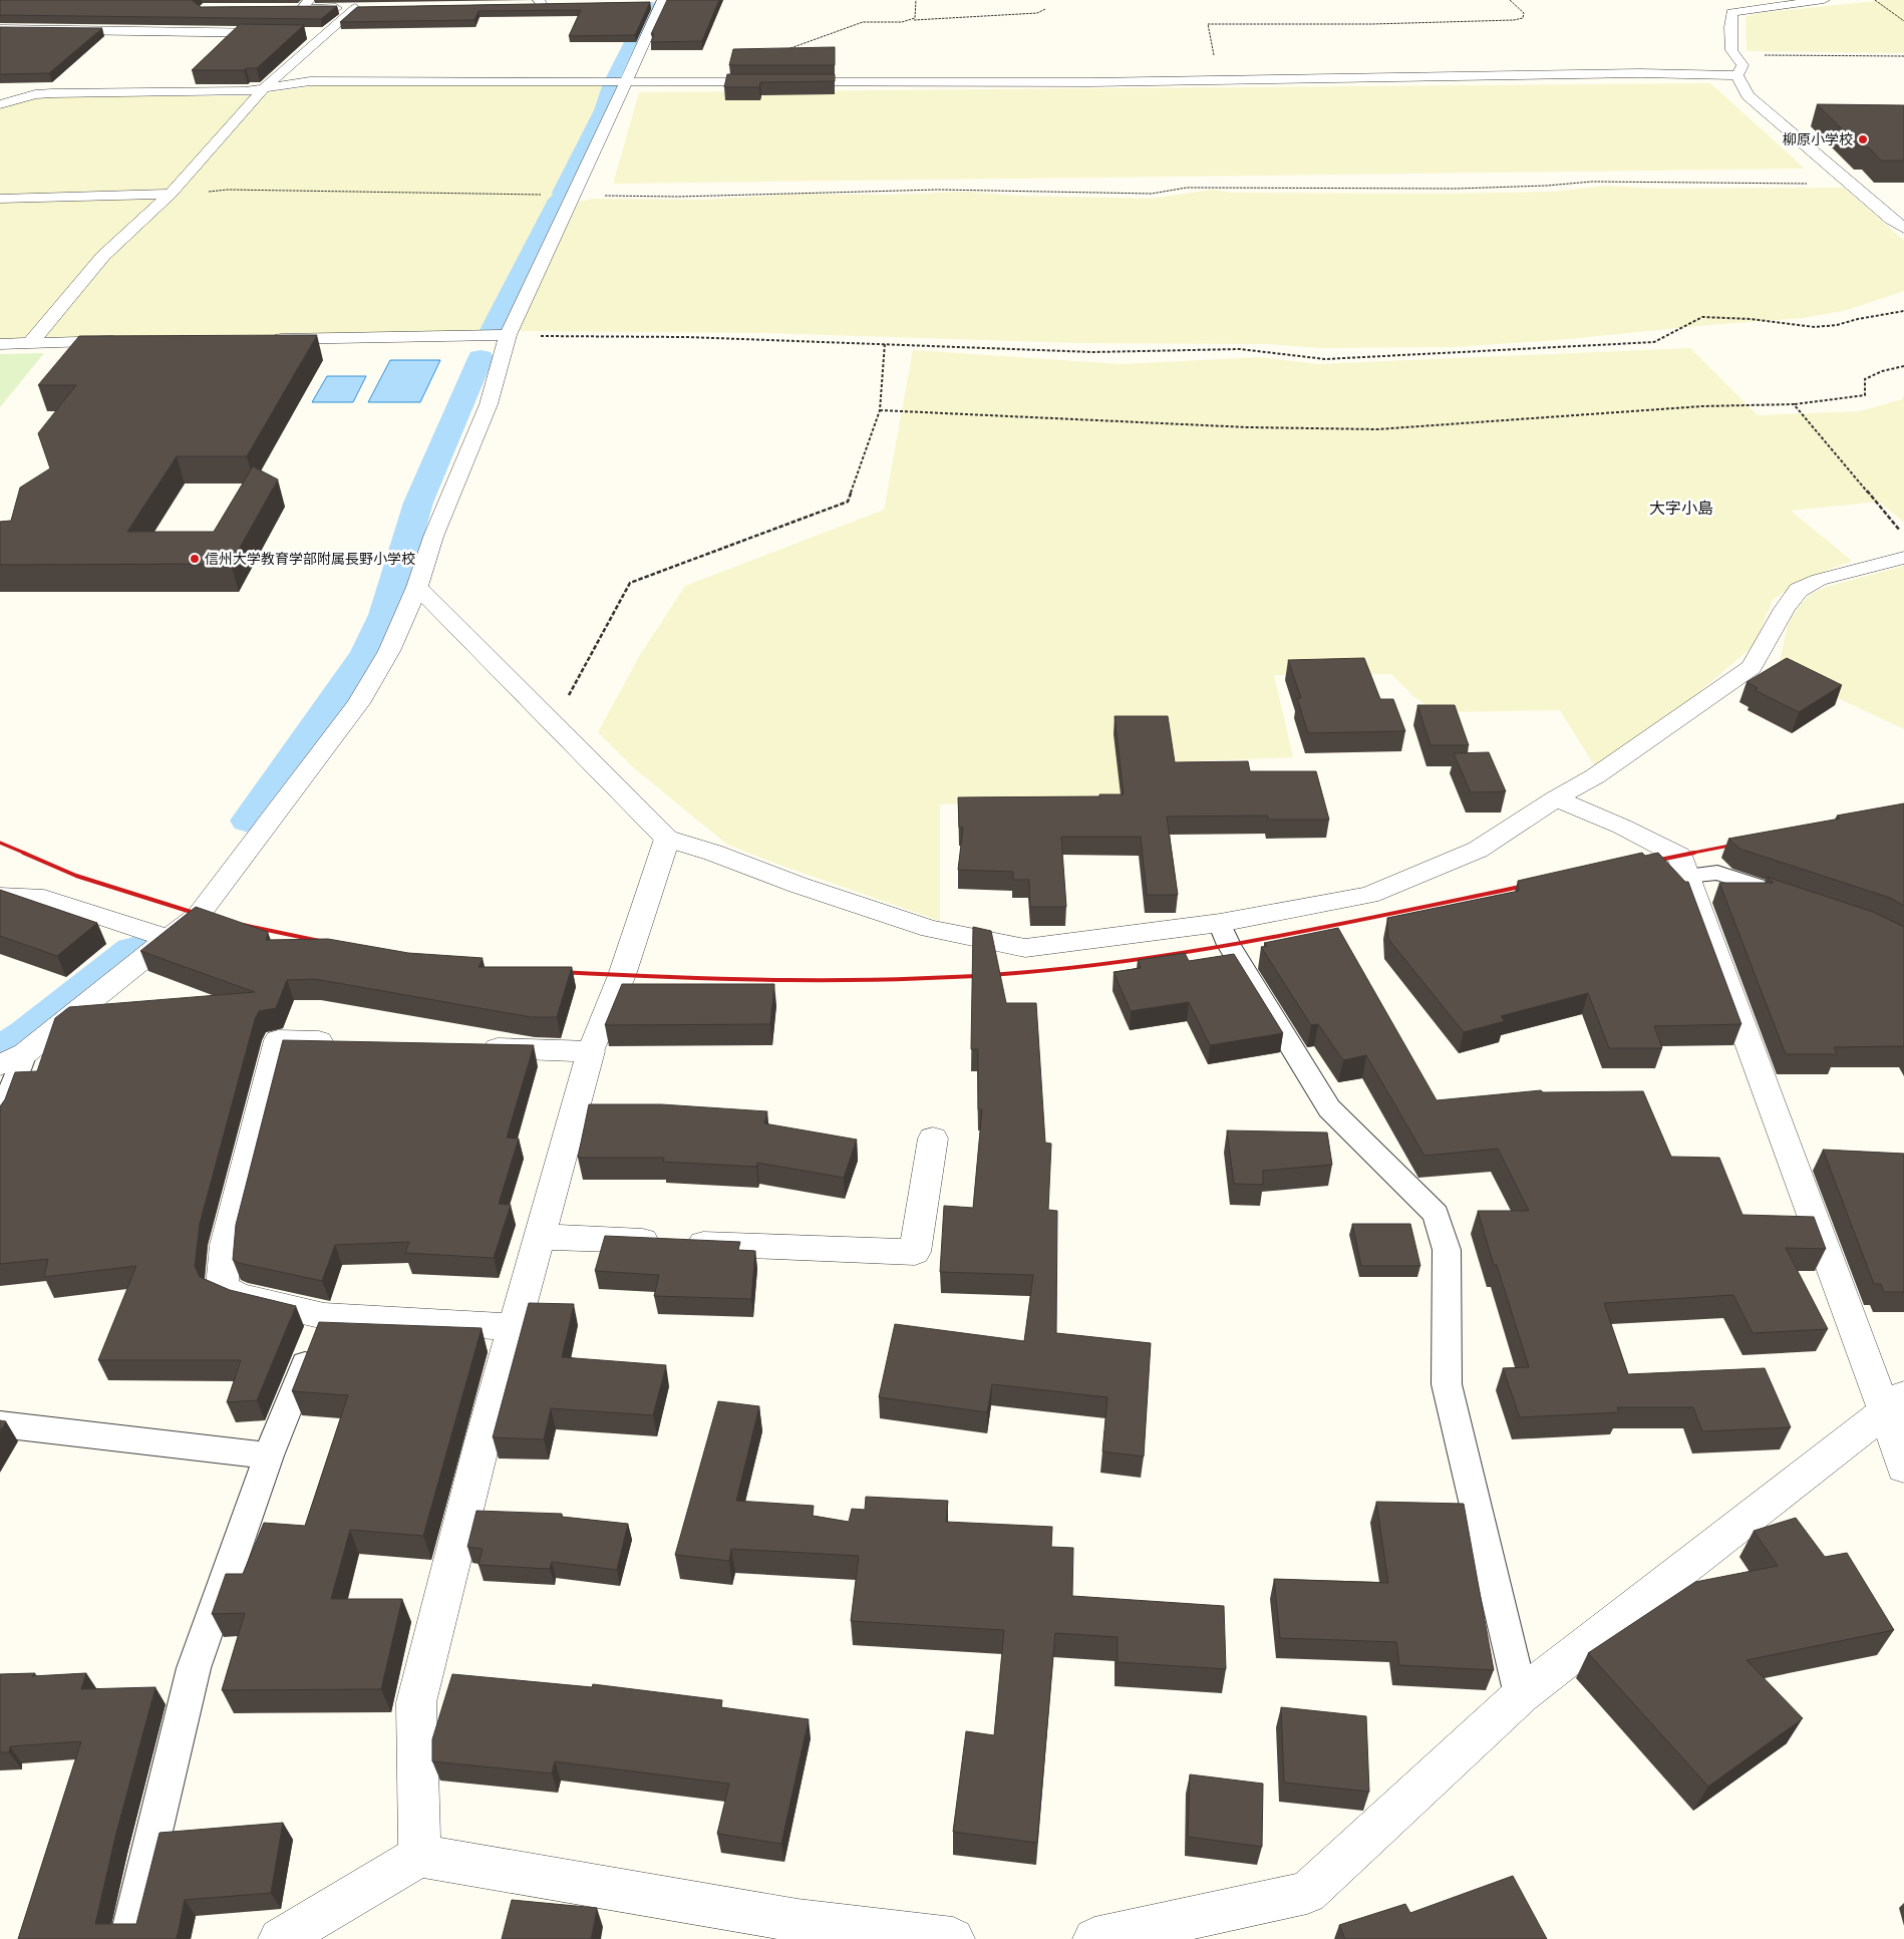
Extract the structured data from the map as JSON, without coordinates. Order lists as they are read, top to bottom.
{
  "districts": ["大字小島"],
  "places": ["柳原小学校", "信州大学教育学部附属長野小学校"]
}
